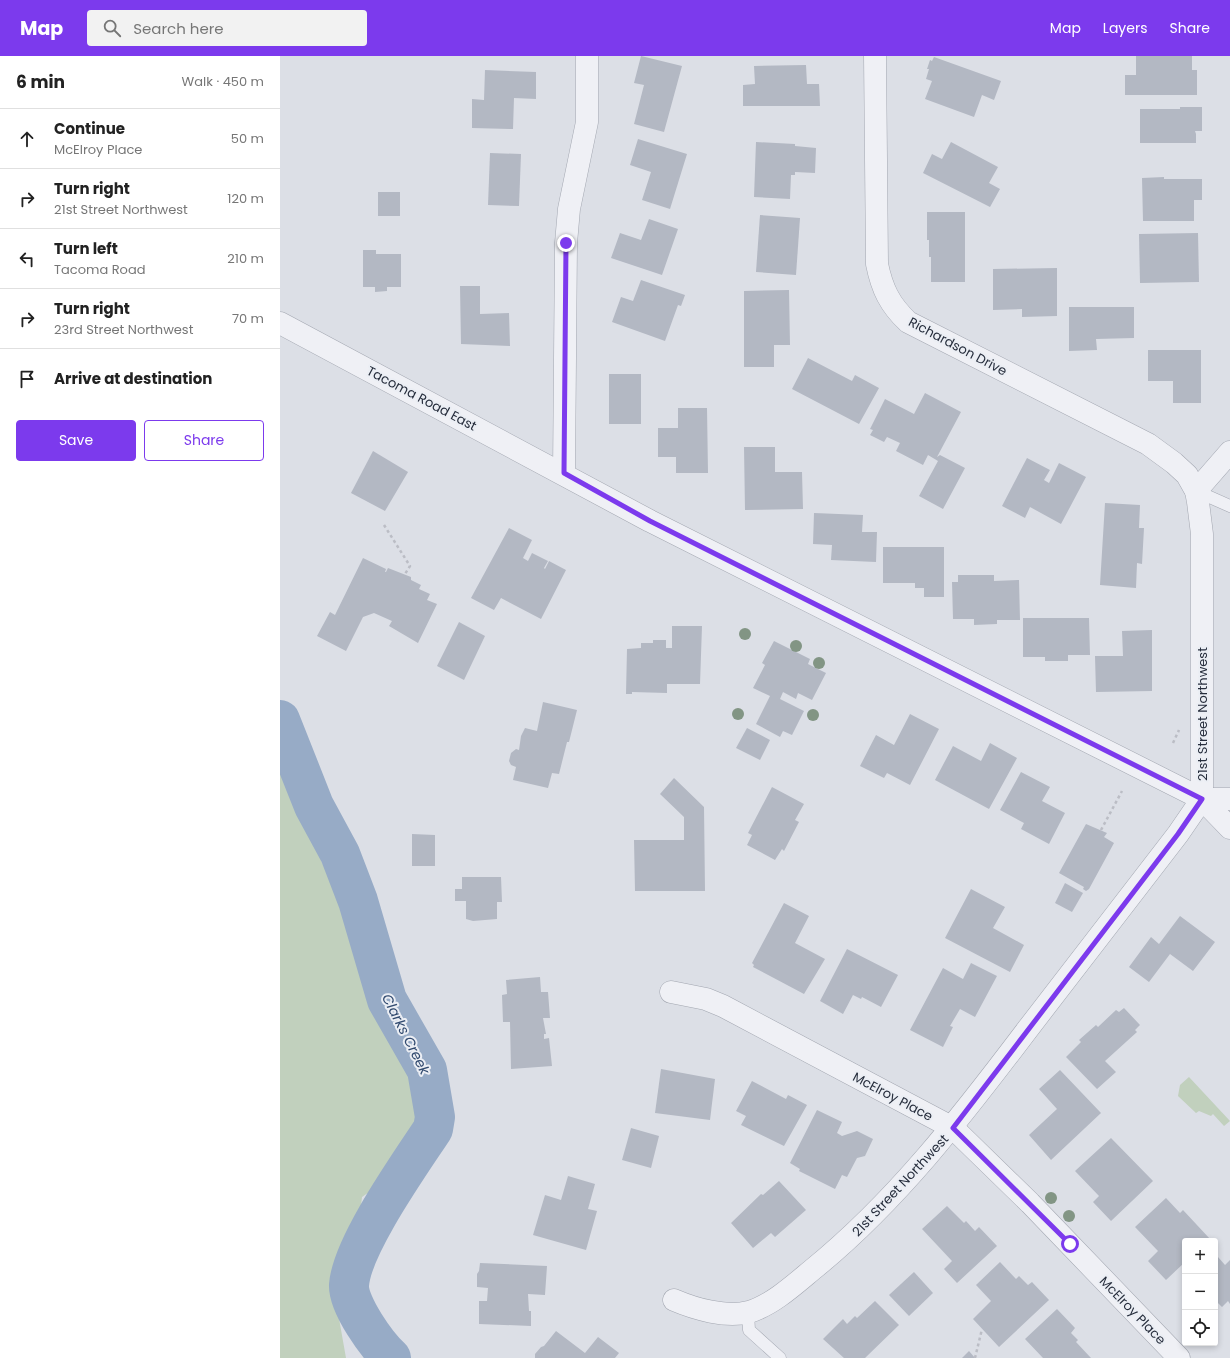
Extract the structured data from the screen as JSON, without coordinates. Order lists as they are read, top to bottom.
{
  "streets": {
    "street": [
      "Richardson Drive",
      "Tacoma Road East",
      "21st Street Northwest",
      "McElroy Place"
    ]
  },
  "crossings": [
    ["Richardson Drive", "21st Street Northwest"],
    ["Tacoma Road East", "21st Street Northwest"],
    ["21st Street Northwest", "McElroy Place"]
  ],
  "water": ["Clarks Creek"],
  "page": {
    "header": "Map",
    "search": "Search here",
    "nav": ["Map", "Layers", "Share"],
    "heading": ["6 min", "Walk · 450 m"],
    "list": [
      ["Continue", "McElroy Place", "50 m"],
      ["Turn right", "21st Street Northwest", "120 m"],
      ["Turn left", "Tacoma Road", "210 m"],
      ["Turn right", "23rd Street Northwest", "70 m"],
      "Arrive at destination"
    ],
    "buttons": ["Save", "Share"],
    "map_buttons": ["+", "−"]
  }
}
